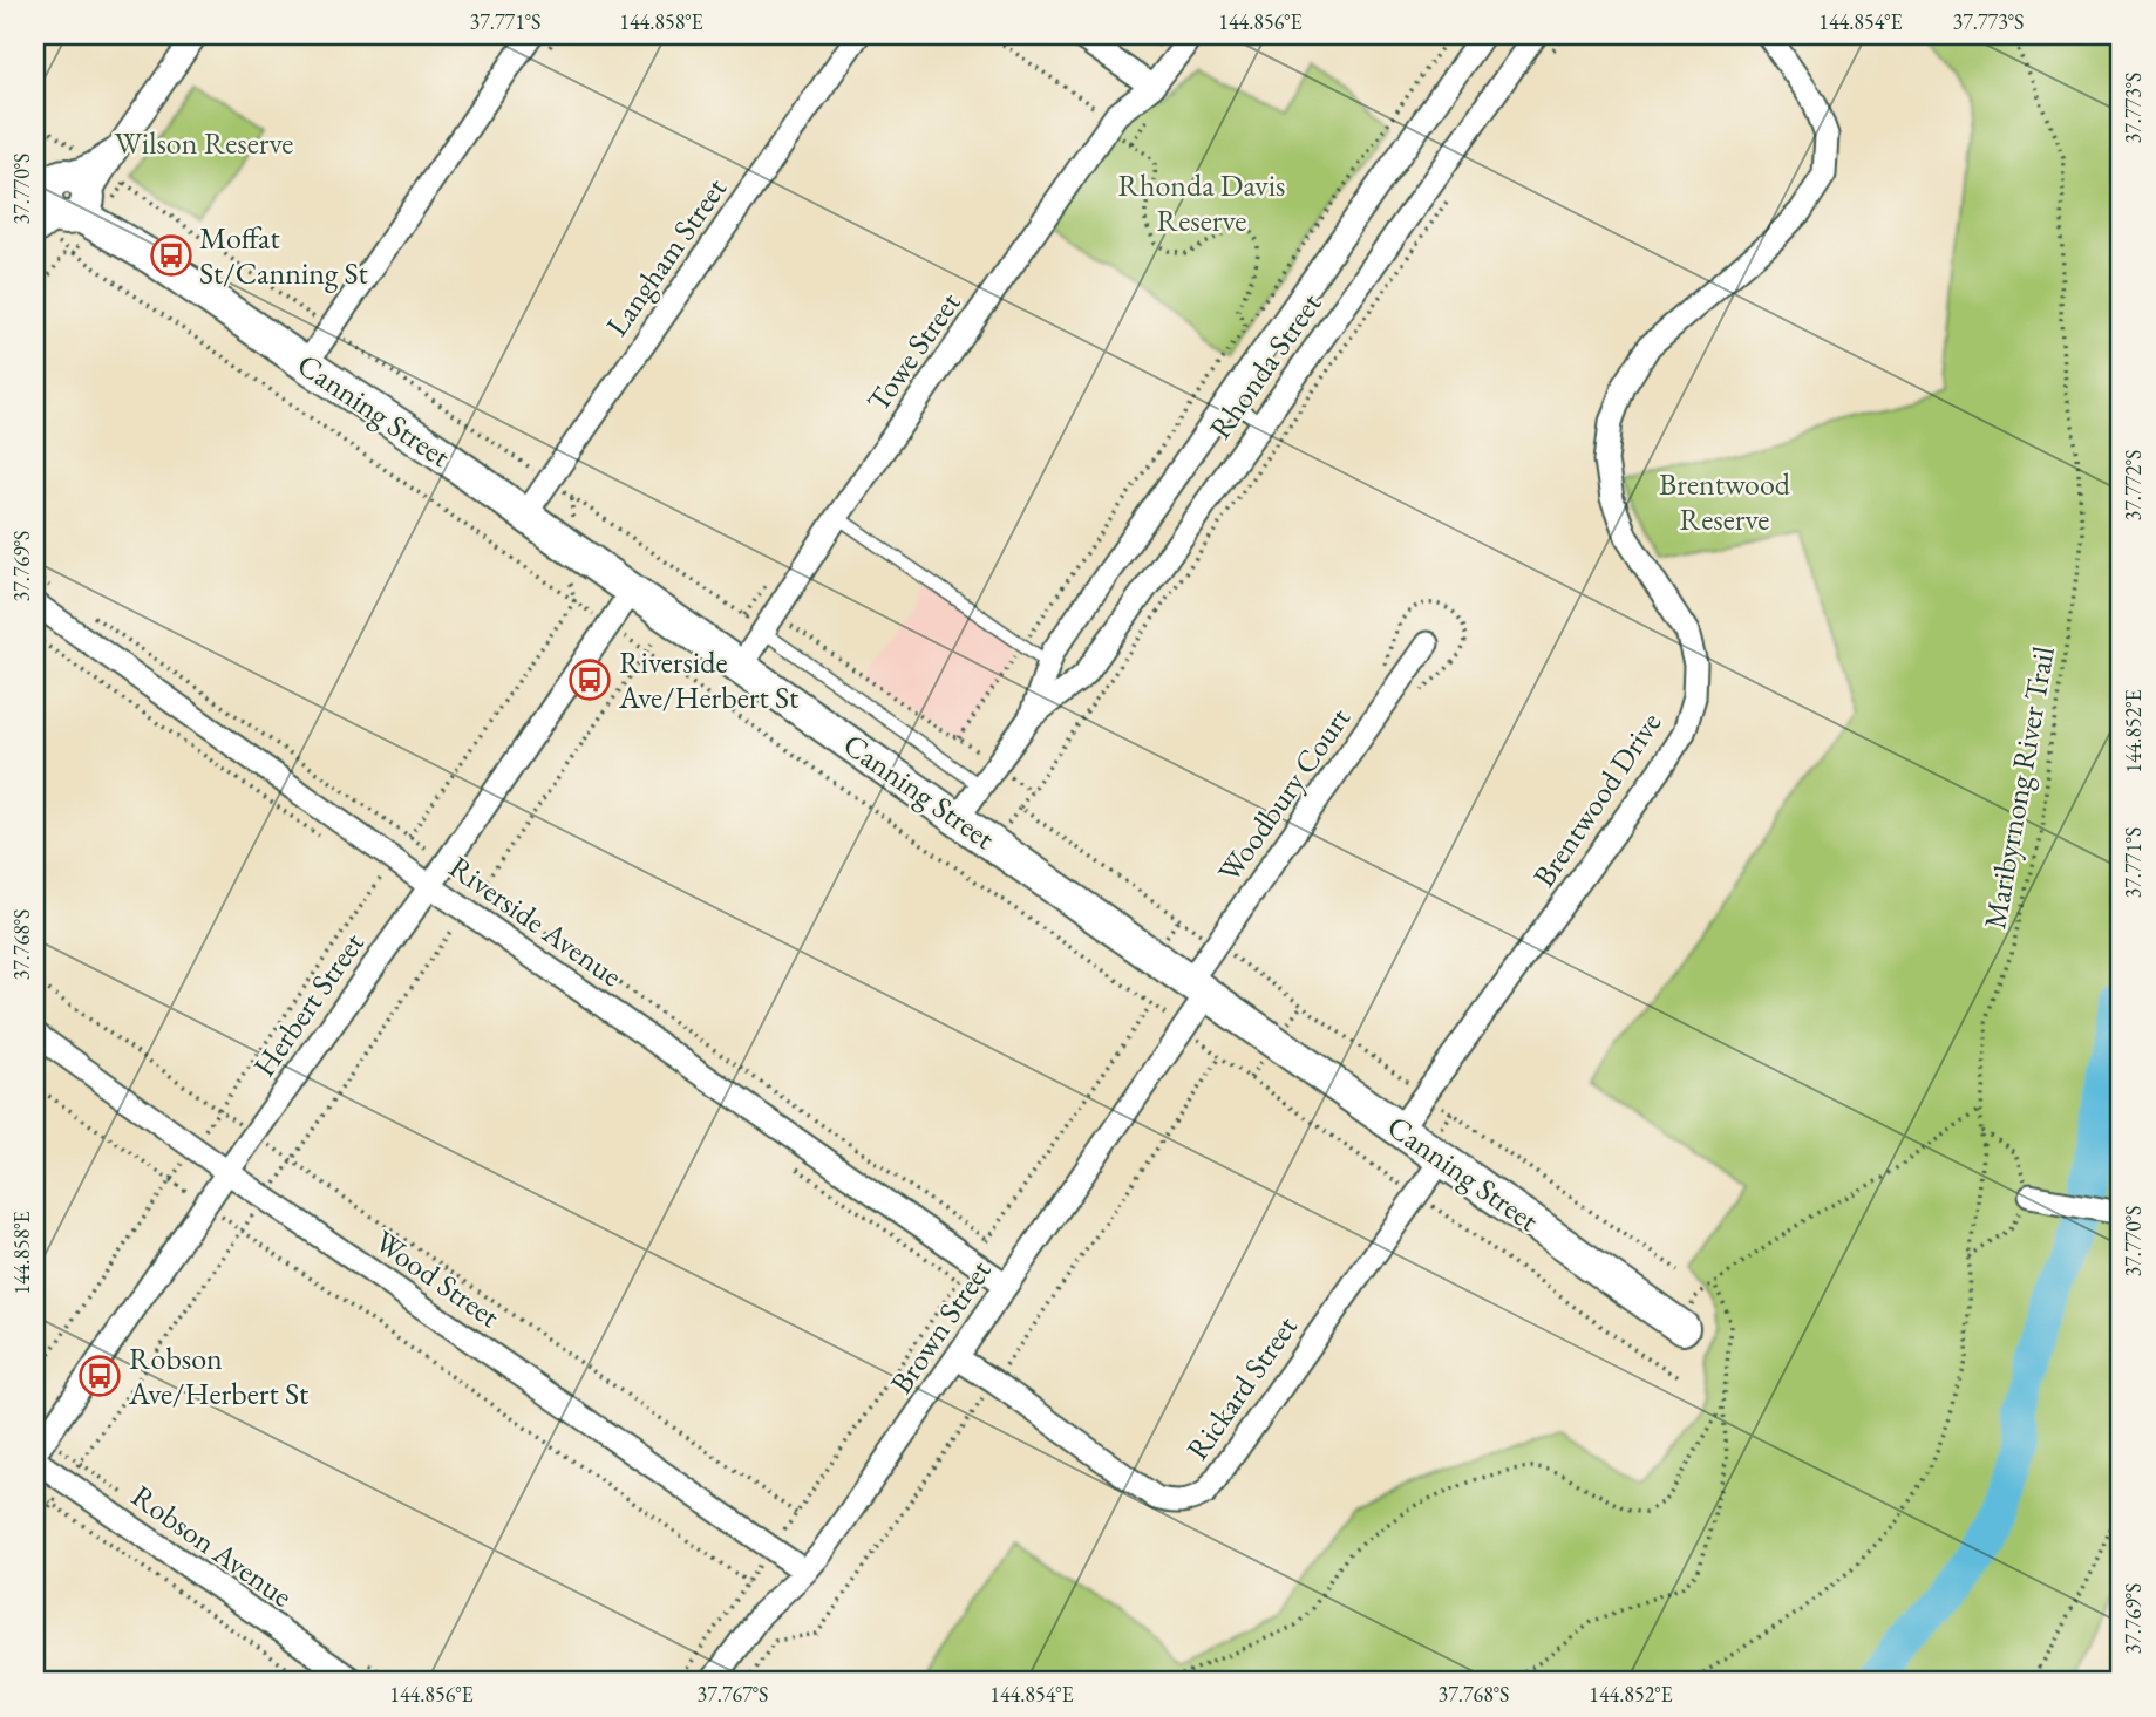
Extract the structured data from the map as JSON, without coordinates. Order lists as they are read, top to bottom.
{
  "streets": {
    "street": [
      "Langham Street",
      "Towe Street",
      "Rhonda Street",
      "Canning Street",
      "Woodbury Court",
      "Brentwood Drive",
      "Riverside Avenue",
      "Herbert Street",
      "Wood Street",
      "Brown Street",
      "Rickard Street",
      "Robson Avenue"
    ],
    "path": ["Maribyrnong River Trail"]
  },
  "crossings": [
    ["Langham Street", "Canning Street"],
    ["Towe Street", "Canning Street"],
    ["Rhonda Street", "Canning Street"],
    ["Canning Street", "Woodbury Court"],
    ["Canning Street", "Brentwood Drive"],
    ["Canning Street", "Herbert Street"],
    ["Canning Street", "Brown Street"],
    ["Canning Street", "Rickard Street"],
    ["Woodbury Court", "Brown Street"],
    ["Brentwood Drive", "Rickard Street"],
    ["Riverside Avenue", "Herbert Street"],
    ["Riverside Avenue", "Brown Street"],
    ["Herbert Street", "Wood Street"],
    ["Wood Street", "Brown Street"],
    ["Brown Street", "Rickard Street"]
  ],
  "parks": ["Wilson Reserve", "Rhonda Davis Reserve", "Brentwood Reserve"],
  "places": {
    "bus stop": ["Moffat St/Canning St", "Riverside Ave/Herbert St", "Robson Ave/Herbert St"]
  },
  "coordinates": [
    "37.771°S",
    "144.858°E",
    "144.856°E",
    "144.854°E",
    "37.773°S",
    "37.770°S",
    "37.772°S",
    "37.769°S",
    "144.852°E",
    "37.768°S",
    "37.767°S"
  ]
}
